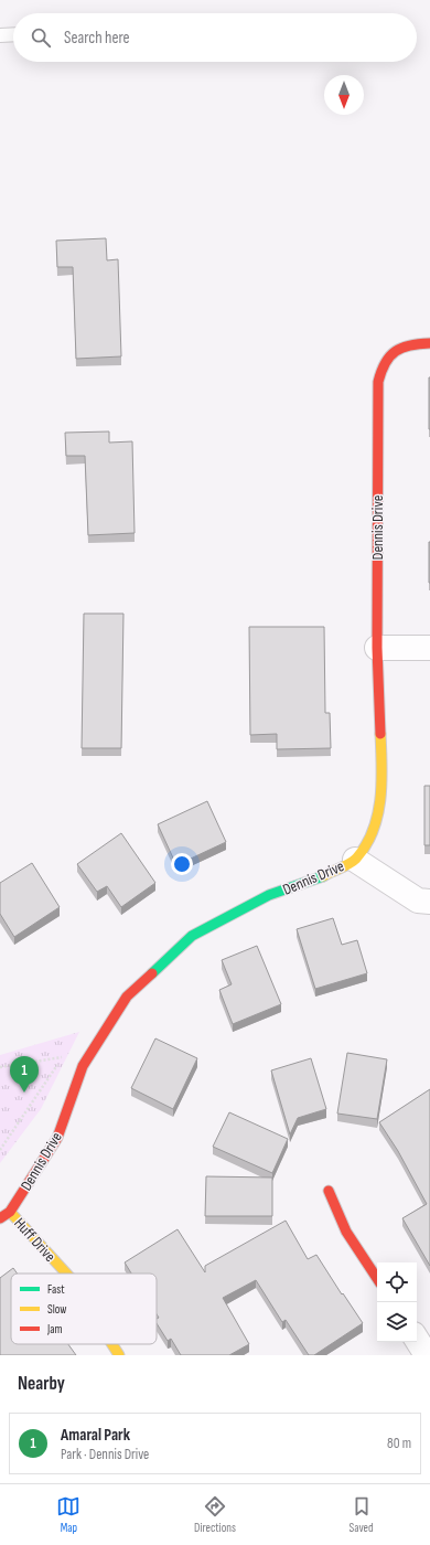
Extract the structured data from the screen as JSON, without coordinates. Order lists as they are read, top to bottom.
{
  "streets": {
    "street": ["Dennis Drive", "Huff Drive"]
  },
  "crossings": [
    ["Dennis Drive", "Huff Drive"]
  ],
  "legend": ["Fast", "Slow", "Jam"],
  "north": "bottom",
  "page": {
    "search": "Search here",
    "pins": "1",
    "heading": "Nearby",
    "list": [
      {
        "mark": "1",
        "name": "Amaral Park",
        "note": "Park · Dennis Drive",
        "value": "80 m"
      }
    ],
    "nav": ["Map", "Directions", "Saved"]
  }
}
